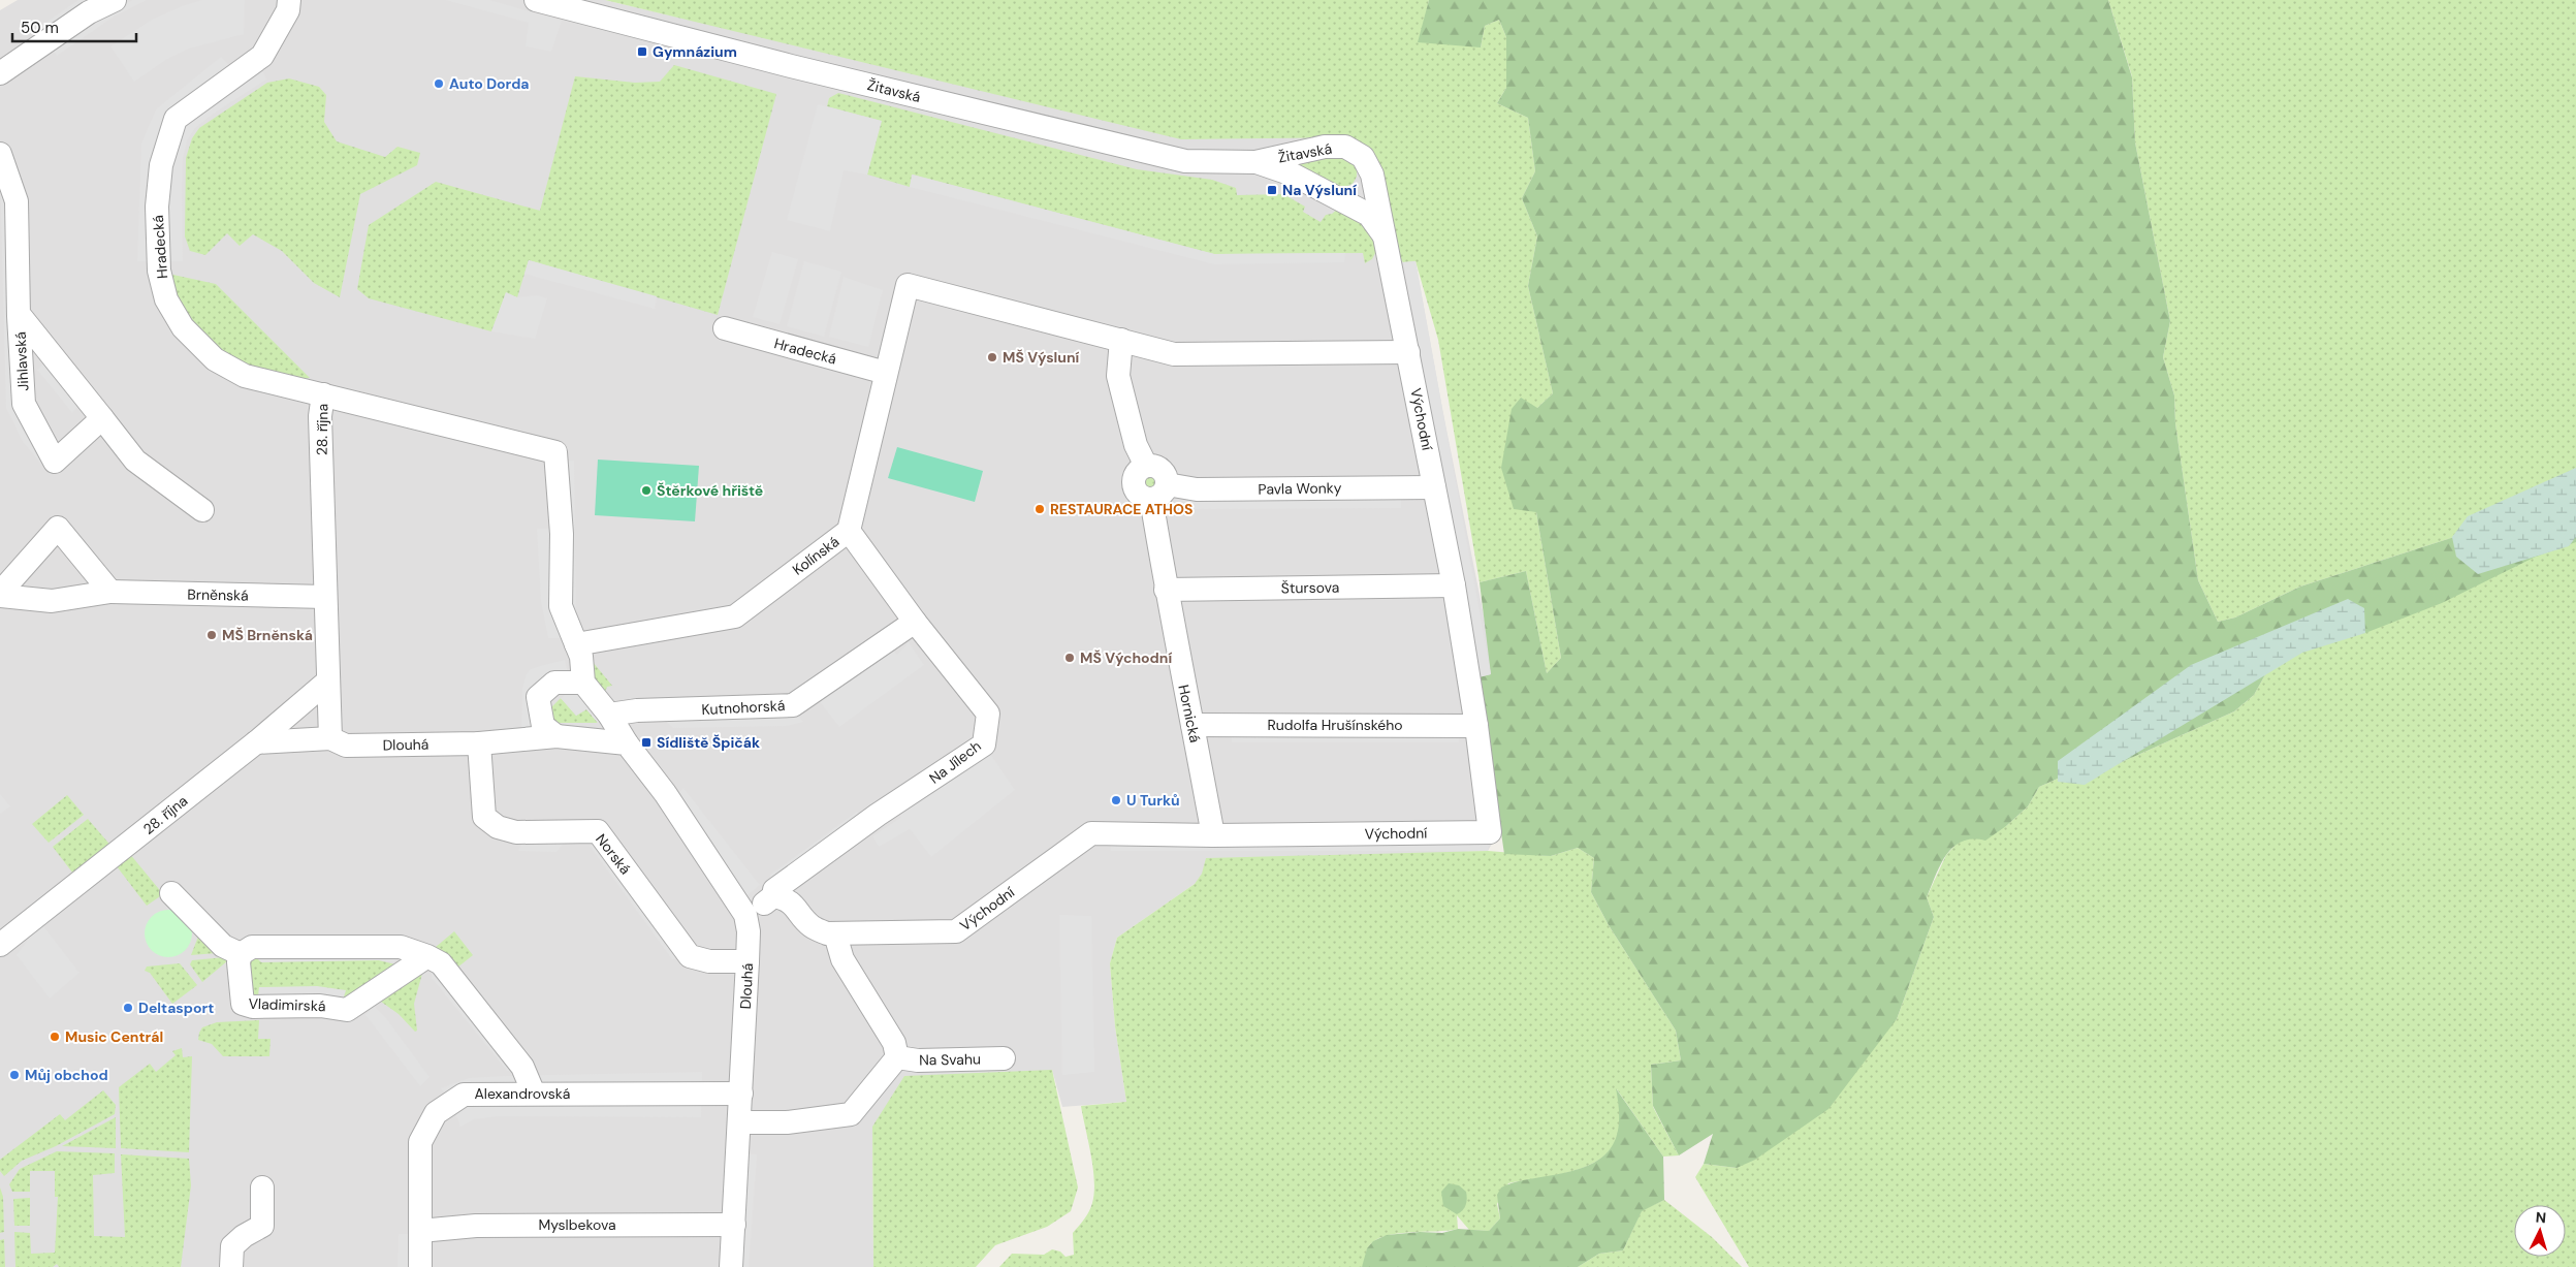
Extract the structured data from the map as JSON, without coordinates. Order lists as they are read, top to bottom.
{
  "streets": {
    "street": [
      "Žitavská",
      "Hradecká",
      "Jihlavská",
      "Východní",
      "28. října",
      "Pavla Wonky",
      "Kolínská",
      "Štursova",
      "Brněnská",
      "Kutnohorská",
      "Hornická",
      "Rudolfa Hrušínského",
      "Dlouhá",
      "Na Jílech",
      "Norská",
      "Vladimirská",
      "Na Svahu",
      "Alexandrovská",
      "Myslbekova"
    ]
  },
  "crossings": [
    ["Žitavská", "Východní"],
    ["Hradecká", "28. října"],
    ["Hradecká", "Kolínská"],
    ["Východní", "Pavla Wonky"],
    ["Východní", "Štursova"],
    ["Východní", "Hornická"],
    ["Východní", "Rudolfa Hrušínského"],
    ["Východní", "Na Jílech"],
    ["28. října", "Brněnská"],
    ["28. října", "Dlouhá"],
    ["Pavla Wonky", "Hornická"],
    ["Kolínská", "Na Jílech"],
    ["Štursova", "Hornická"],
    ["Kutnohorská", "Dlouhá"],
    ["Kutnohorská", "Na Jílech"],
    ["Hornická", "Rudolfa Hrušínského"],
    ["Dlouhá", "Na Jílech"],
    ["Dlouhá", "Norská"],
    ["Dlouhá", "Alexandrovská"],
    ["Dlouhá", "Myslbekova"],
    ["Alexandrovská", "Myslbekova"]
  ],
  "places": {
    "transit": ["Gymnázium", "Na Výsluní", "Sídliště Špičák"],
    "other": [
      "Auto Dorda",
      "MŠ Výsluní",
      "Štěrkové hřiště",
      "RESTAURACE ATHOS",
      "MŠ Brněnská",
      "MŠ Východní",
      "U Turků",
      "Deltasport",
      "Music Centrál",
      "Můj obchod"
    ]
  },
  "scale_bar": "50 m",
  "north": "top"
}
